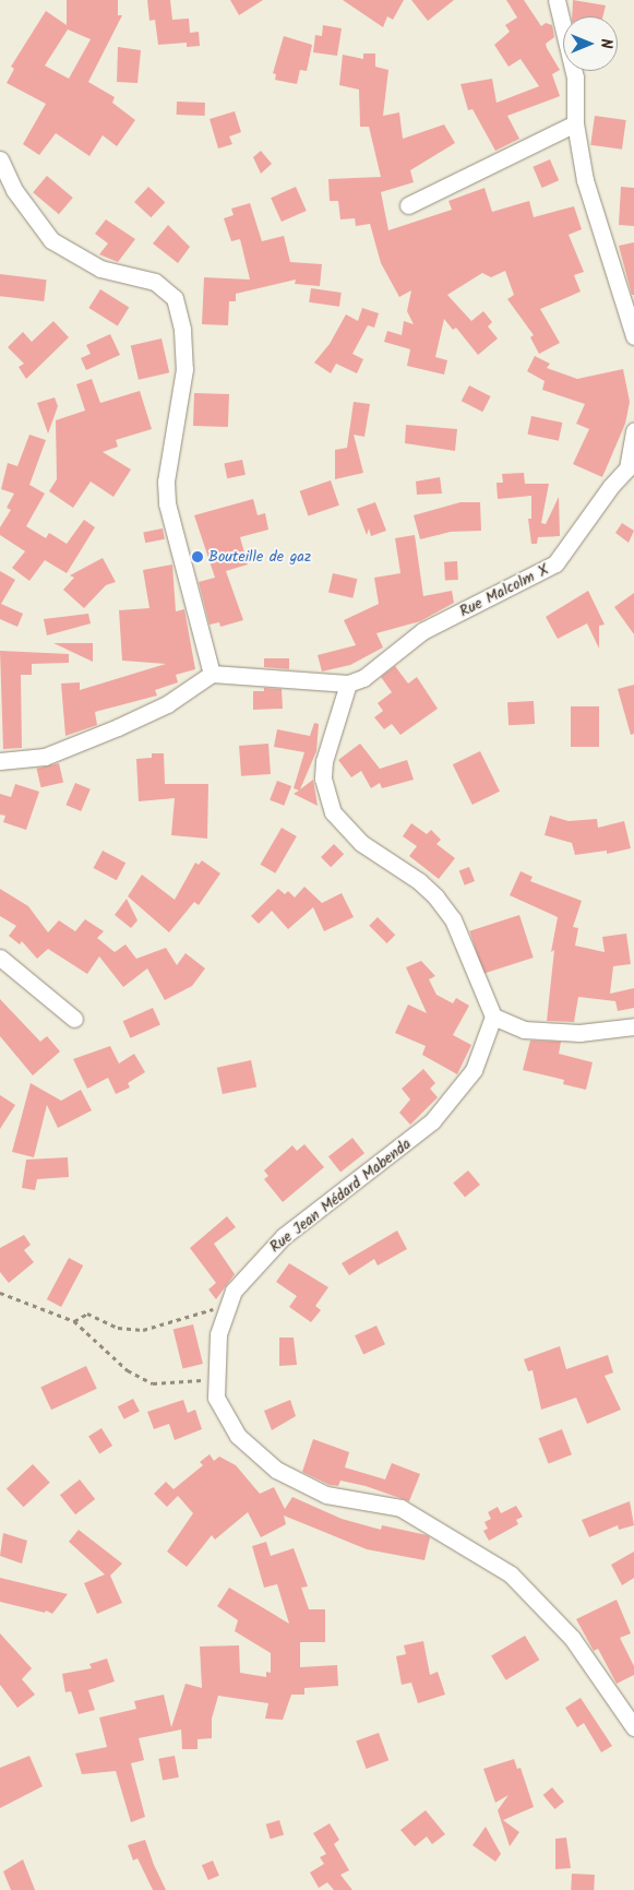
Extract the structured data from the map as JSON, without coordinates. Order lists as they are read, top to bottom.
{
  "streets": {
    "street": ["Rue Malcolm X", "Rue Jean Médard Mabenda"]
  },
  "places": ["Bouteille de gaz"],
  "north": "right"
}
